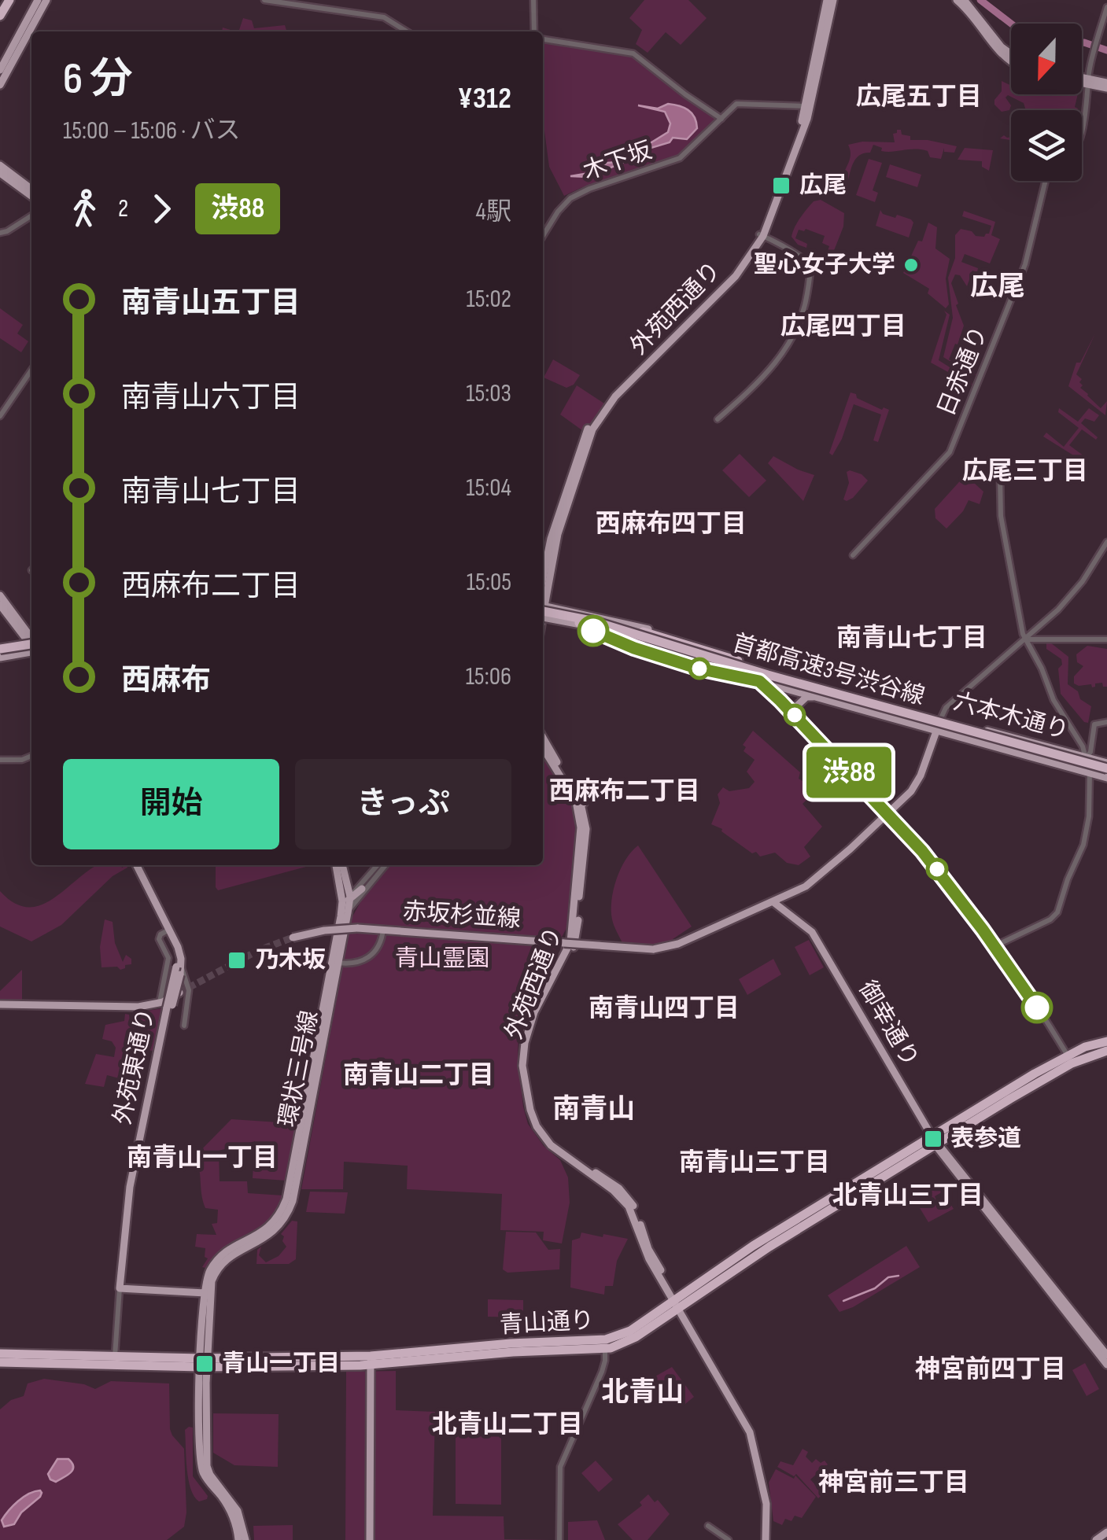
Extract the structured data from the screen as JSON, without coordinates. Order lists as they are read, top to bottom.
{
  "streets": {
    "highway": ["首都高速3号渋谷線", "青山通り"],
    "main road": [
      "外苑西通り",
      "六本木通り",
      "赤坂杉並線",
      "御幸通り",
      "外苑東通り",
      "環状三号線"
    ],
    "street": ["木下坂", "日赤通り"]
  },
  "crossings": [
    ["外苑西通り", "青山通り"],
    ["首都高速3号渋谷線", "六本木通り"],
    ["赤坂杉並線", "御幸通り"],
    ["御幸通り", "青山通り"]
  ],
  "districts": [
    "広尾五丁目",
    "広尾",
    "広尾四丁目",
    "広尾三丁目",
    "西麻布四丁目",
    "南青山七丁目",
    "西麻布二丁目",
    "南青山四丁目",
    "南青山二丁目",
    "南青山",
    "南青山一丁目",
    "南青山三丁目",
    "北青山三丁目",
    "神宮前四丁目",
    "北青山",
    "北青山二丁目",
    "神宮前三丁目"
  ],
  "parks": ["青山霊園"],
  "places": {
    "transit": [
      "広尾",
      "乃木坂",
      "表参道",
      "青山一丁目"
    ],
    "other": ["聖心女子大学"]
  },
  "lines": ["bus line 渋88"],
  "north": "bottom",
  "page": {
    "on_map": "渋88",
    "heading": ["6 分", "15:00 – 15:06 · バス", "¥312"],
    "legs": ["2", "渋88", "4駅"],
    "list": [
      {
        "name": "南青山五丁目",
        "value": "15:02"
      },
      {
        "name": "南青山六丁目",
        "value": "15:03"
      },
      {
        "name": "南青山七丁目",
        "value": "15:04"
      },
      {
        "name": "西麻布二丁目",
        "value": "15:05"
      },
      {
        "name": "西麻布",
        "value": "15:06"
      }
    ],
    "buttons": ["開始", "きっぷ"]
  }
}
